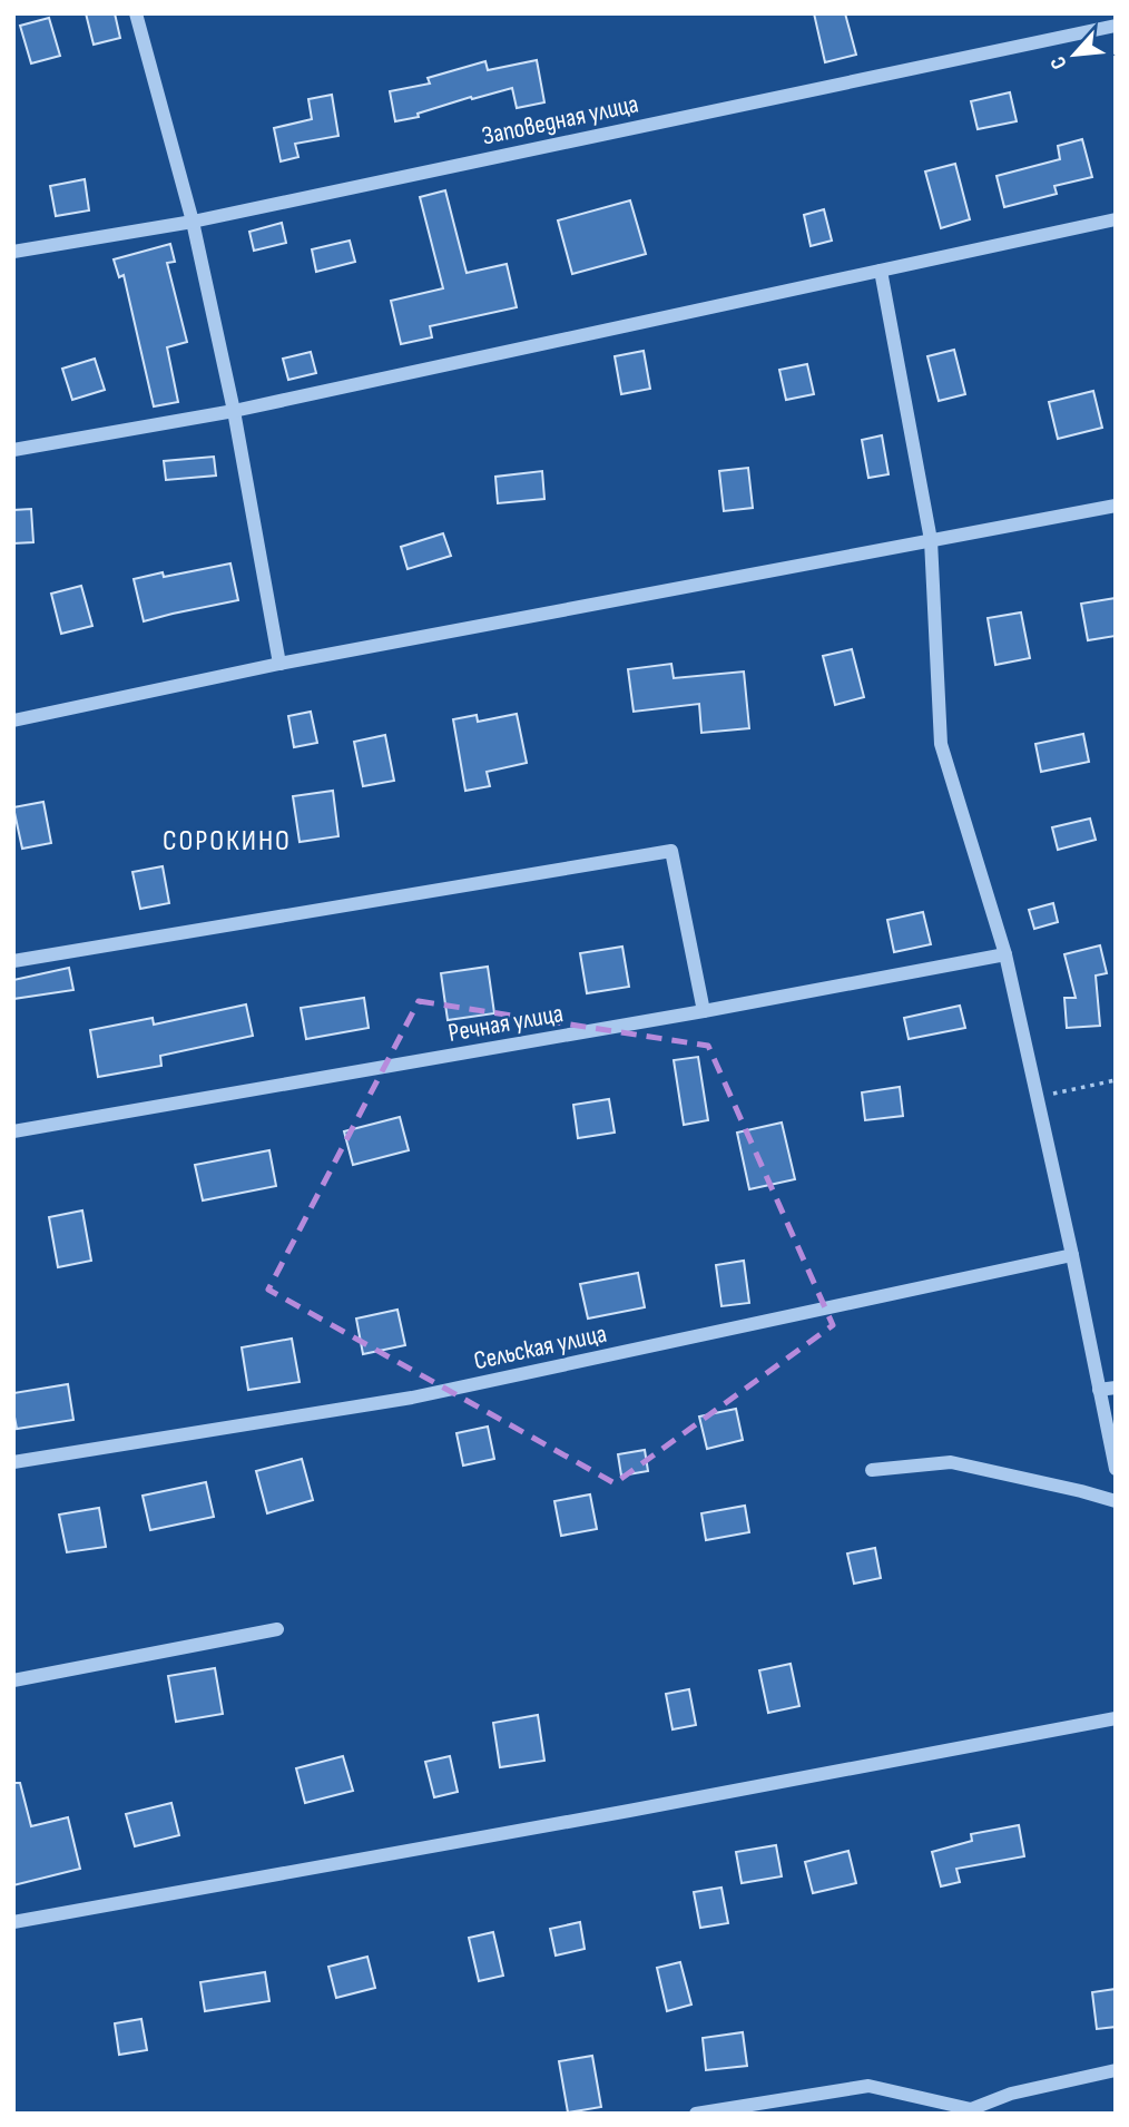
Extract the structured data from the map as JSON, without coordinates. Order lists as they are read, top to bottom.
{
  "streets": {
    "street": ["Заповедная улица", "Речная улица", "Сельская улица"]
  },
  "districts": ["СОРОКИНО"],
  "north": "bottom left"
}
